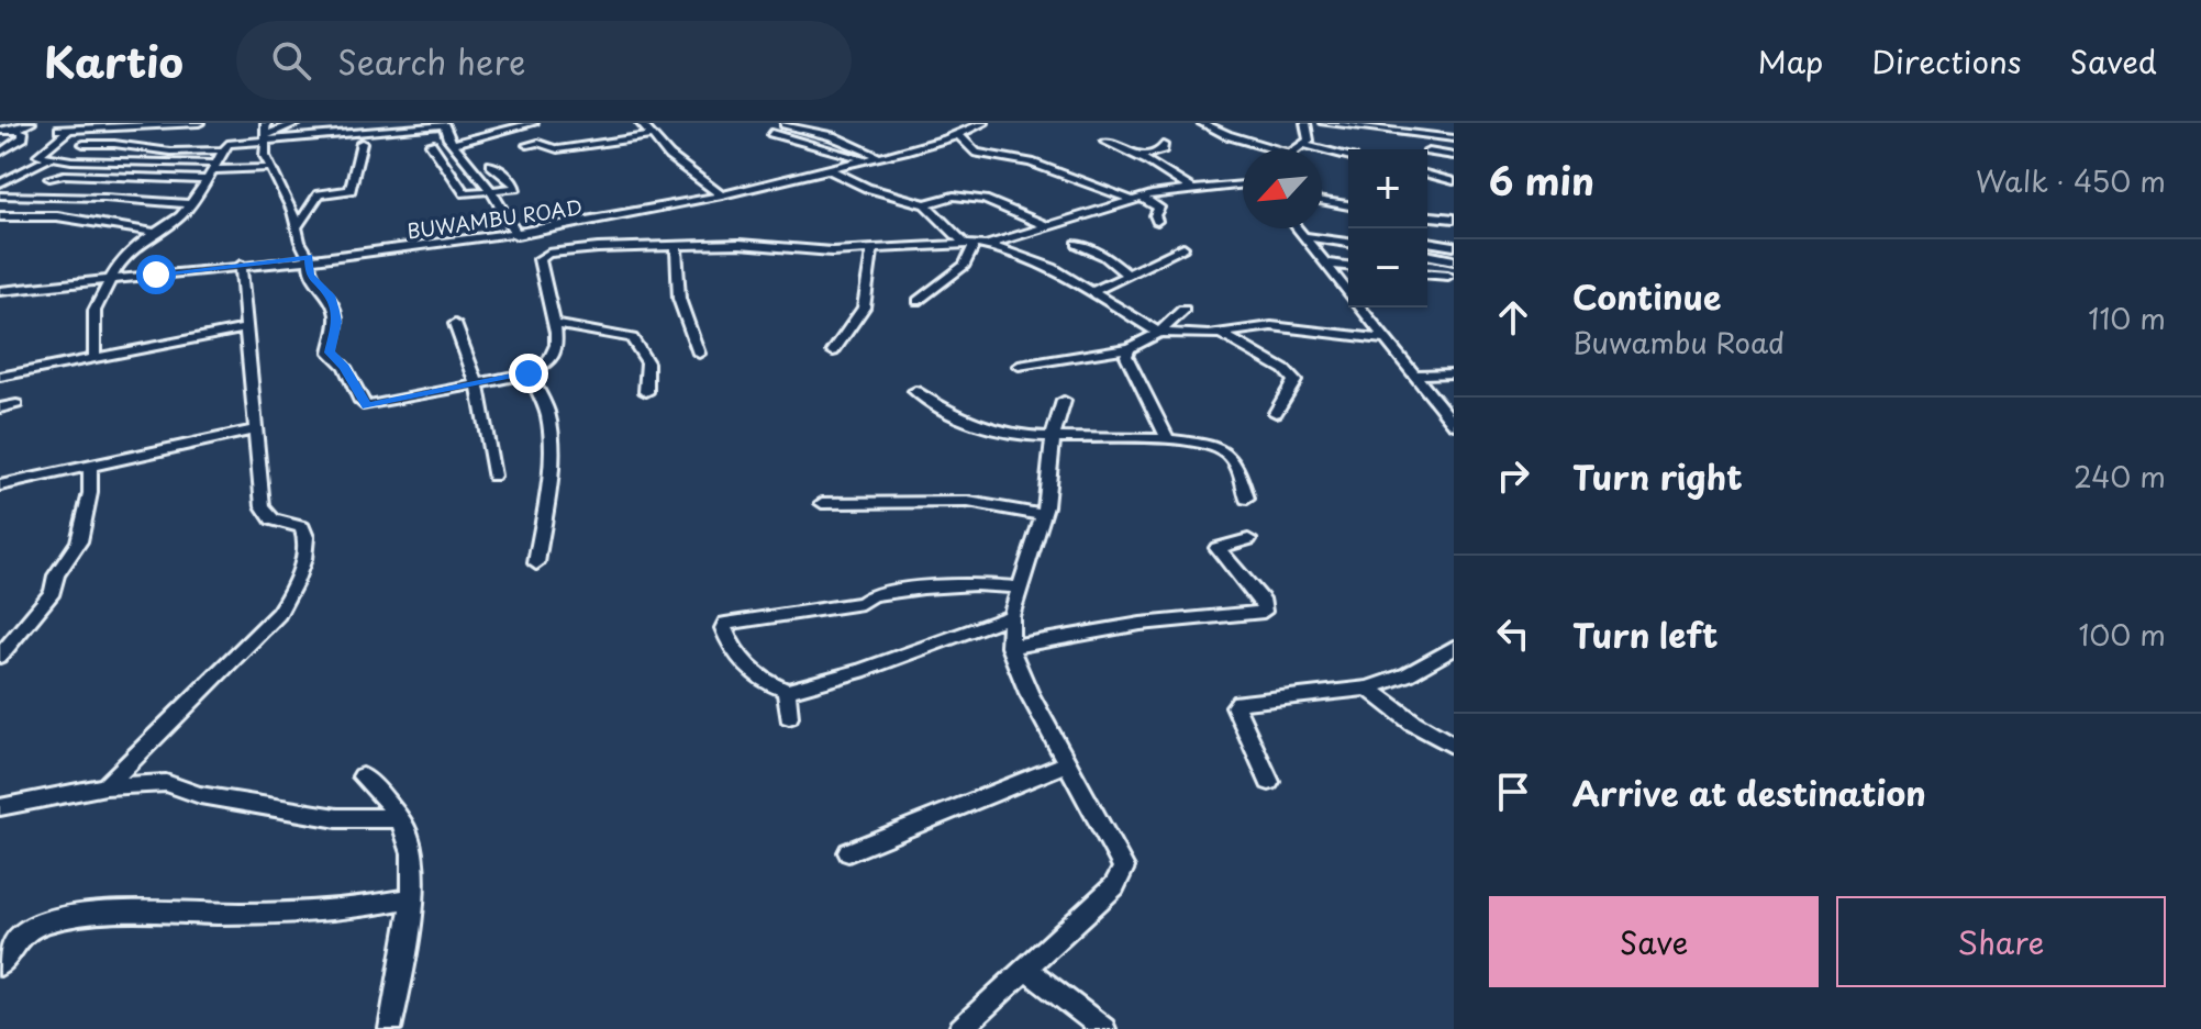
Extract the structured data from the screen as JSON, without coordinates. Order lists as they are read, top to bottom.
{
  "streets": {
    "street": ["BUWAMBU ROAD"]
  },
  "north": "bottom left",
  "page": {
    "header": "Kartio",
    "search": "Search here",
    "nav": ["Map", "Directions", "Saved"],
    "heading": ["6 min", "Walk · 450 m"],
    "map_buttons": ["+", "−"],
    "list": [
      ["Continue", "Buwambu Road", "110 m"],
      ["Turn right", "240 m"],
      ["Turn left", "100 m"],
      "Arrive at destination"
    ],
    "buttons": ["Save", "Share"]
  }
}
